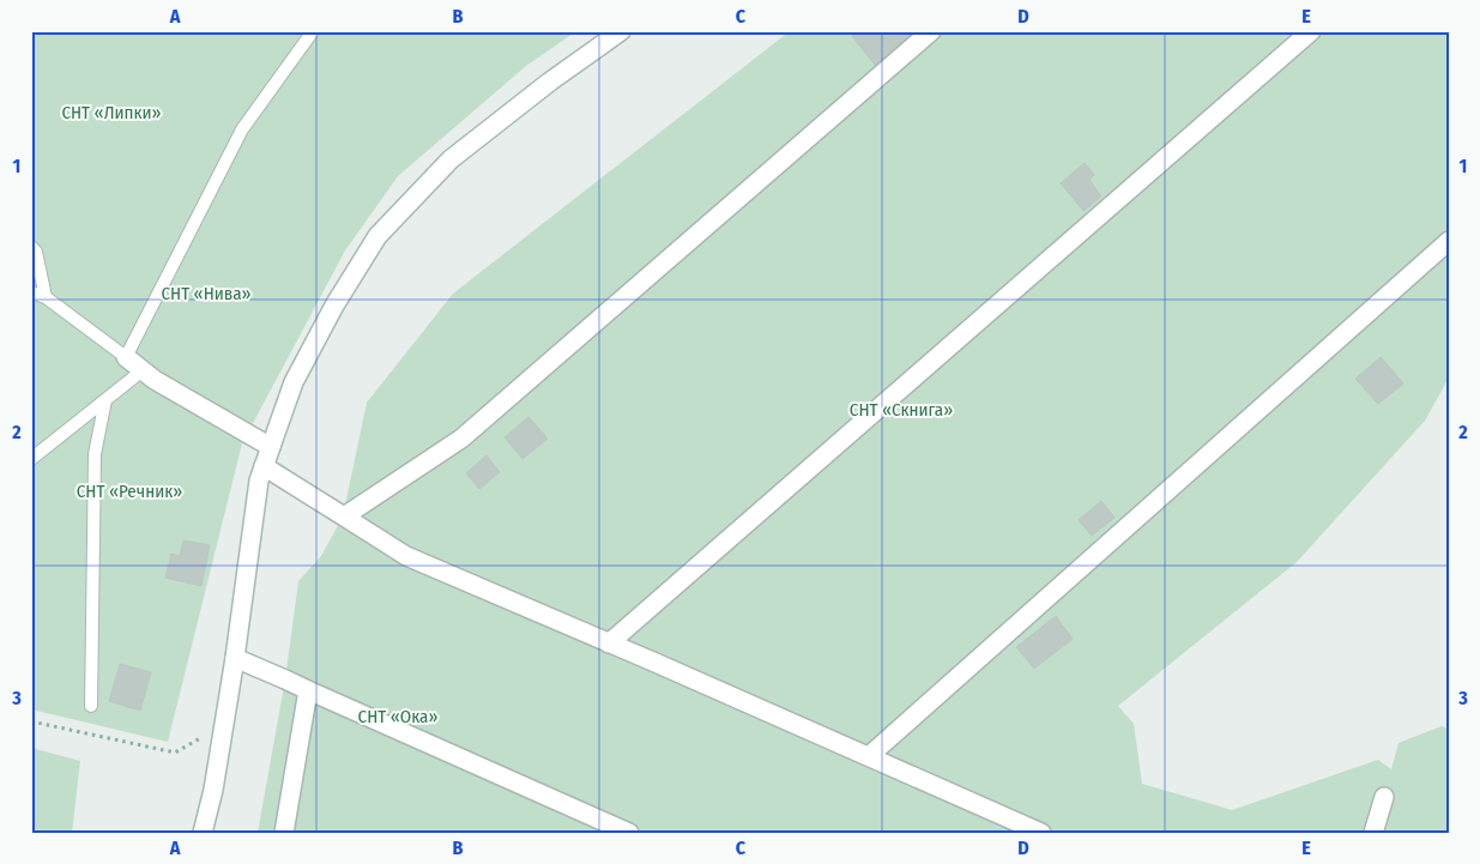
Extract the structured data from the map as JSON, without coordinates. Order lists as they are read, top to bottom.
{
  "parks": [
    "СНТ «Липки»",
    "СНТ «Нива»",
    "СНТ «Скнига»",
    "СНТ «Речник»",
    "СНТ «Ока»"
  ],
  "grid": {
    "columns": [
      "A",
      "B",
      "C",
      "D",
      "E"
    ],
    "rows": ["1", "2", "3"]
  }
}
